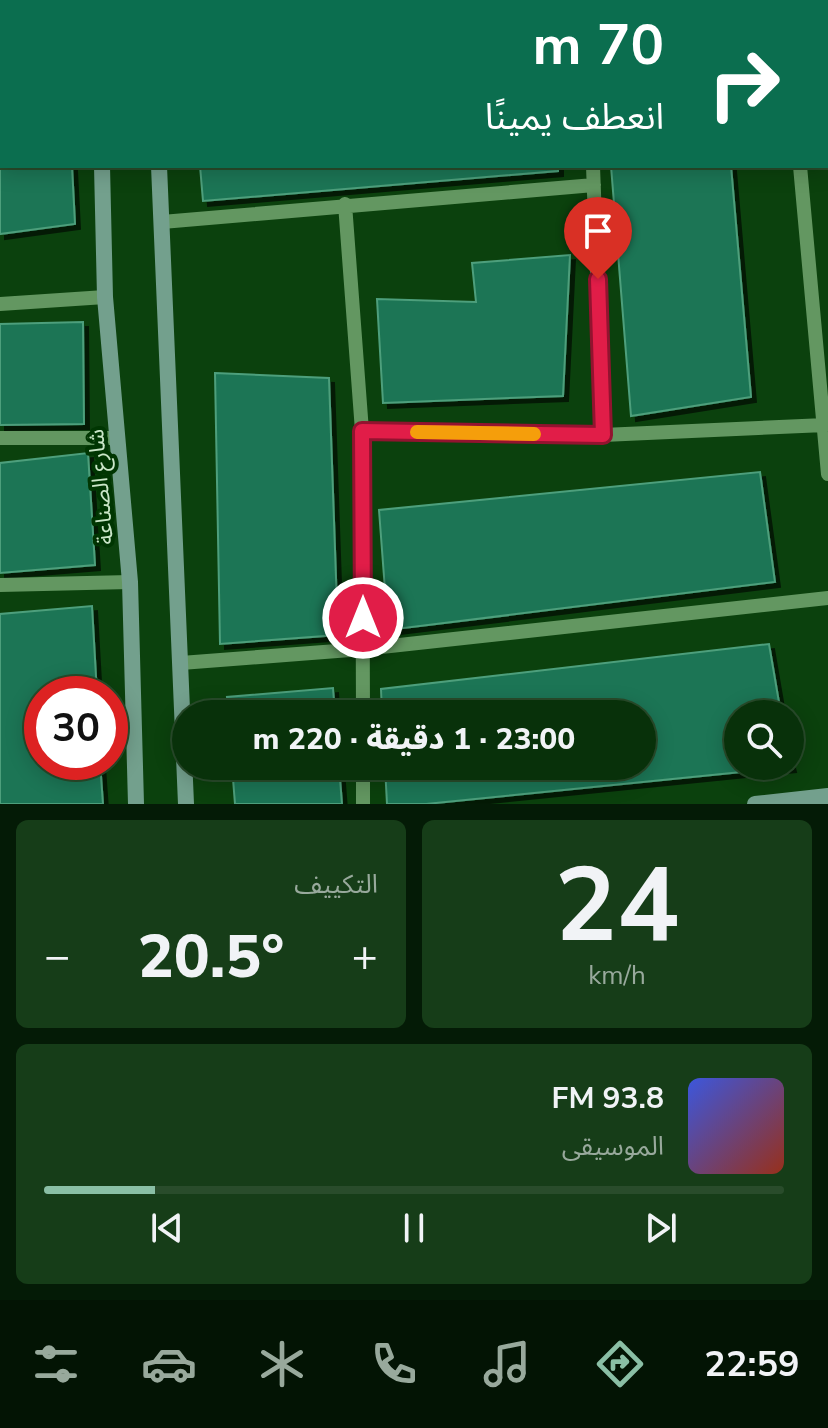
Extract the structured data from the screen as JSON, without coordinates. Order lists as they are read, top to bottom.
{
  "streets": {
    "street": ["شارع الصناعة"]
  },
  "page": {
    "turn": ["70 m", "انعطف يمينًا"],
    "limit": "30",
    "trip": "23:00 · 1 دقيقة · 220 m",
    "tile": [
      ["24", "km/h"],
      "التكييف"
    ],
    "heat": ["−", "20.5°", "+"],
    "song": ["93.8 FM", "الموسيقى"],
    "tabs": "22:59"
  }
}
